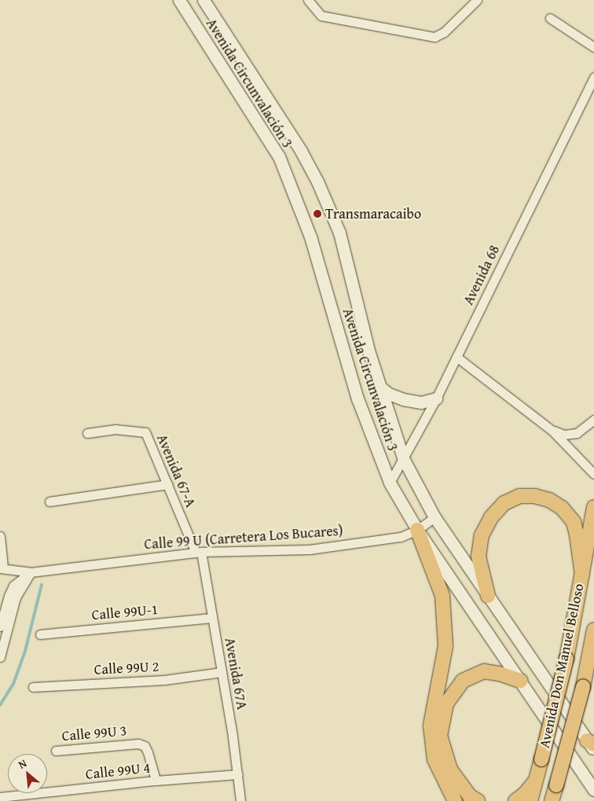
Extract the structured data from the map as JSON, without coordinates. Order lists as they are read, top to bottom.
{
  "streets": {
    "main road": ["Avenida Circunvalación 3", "Avenida Don Manuel Belloso"],
    "street": [
      "Avenida 68",
      "Avenida 67-A",
      "Calle 99 U (Carretera Los Bucares)",
      "Calle 99U-1",
      "Calle 99U 2",
      "Avenida 67A",
      "Calle 99U 3",
      "Calle 99U 4"
    ]
  },
  "crossings": [
    ["Avenida Circunvalación 3", "Avenida 68"],
    ["Avenida Circunvalación 3", "Calle 99 U (Carretera Los Bucares)"],
    ["Avenida 67-A", "Calle 99 U (Carretera Los Bucares)"],
    ["Avenida 67-A", "Avenida 67A"],
    ["Calle 99 U (Carretera Los Bucares)", "Avenida 67A"],
    ["Calle 99U-1", "Avenida 67A"],
    ["Calle 99U 2", "Avenida 67A"],
    ["Avenida 67A", "Calle 99U 4"],
    ["Calle 99U 3", "Calle 99U 4"]
  ],
  "places": ["Transmaracaibo"],
  "north": "top left"
}
